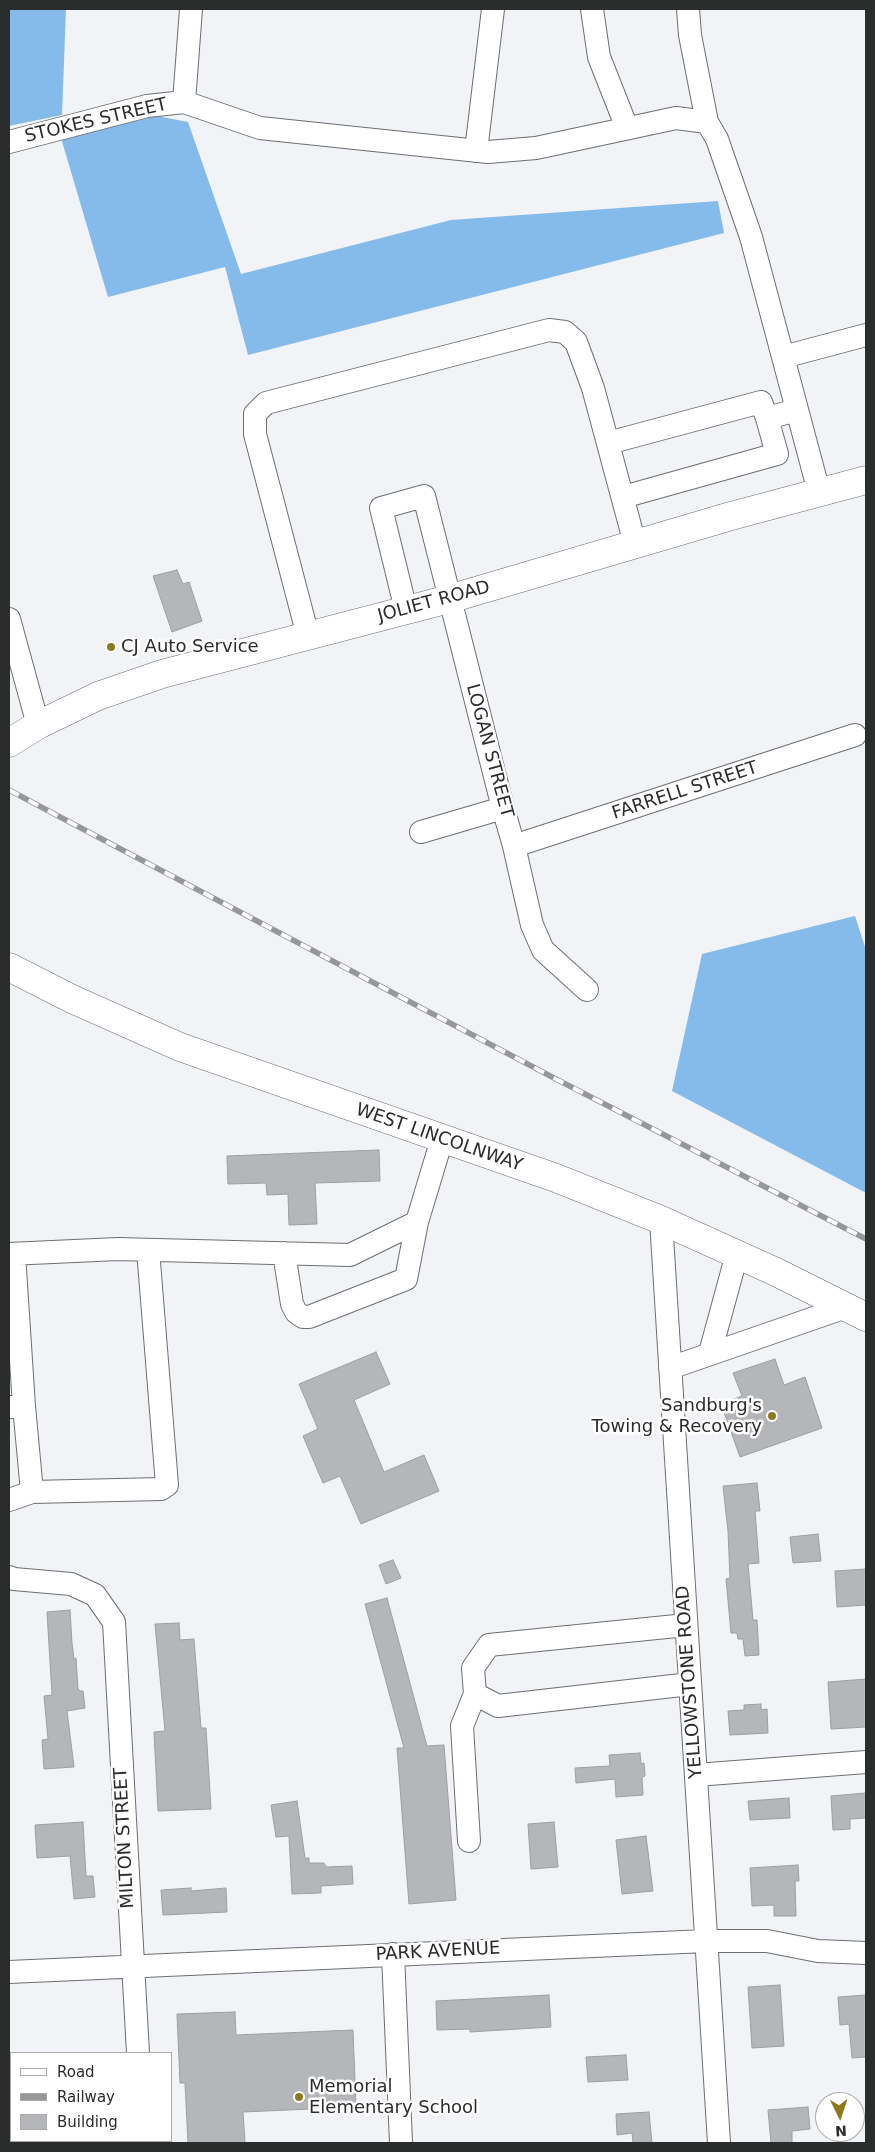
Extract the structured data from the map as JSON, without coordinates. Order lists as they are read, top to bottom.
{
  "streets": {
    "main road": ["JOLIET ROAD", "WEST LINCOLNWAY"],
    "street": [
      "STOKES STREET",
      "LOGAN STREET",
      "FARRELL STREET",
      "YELLOWSTONE ROAD",
      "MILTON STREET",
      "PARK AVENUE"
    ]
  },
  "crossings": [
    ["JOLIET ROAD", "LOGAN STREET"],
    ["LOGAN STREET", "FARRELL STREET"],
    ["WEST LINCOLNWAY", "YELLOWSTONE ROAD"],
    ["YELLOWSTONE ROAD", "PARK AVENUE"],
    ["MILTON STREET", "PARK AVENUE"]
  ],
  "places": ["CJ Auto Service", "Sandburg's Towing & Recovery", "Memorial Elementary School"],
  "legend": ["Road", "Railway", "Building"],
  "north": "bottom"
}
